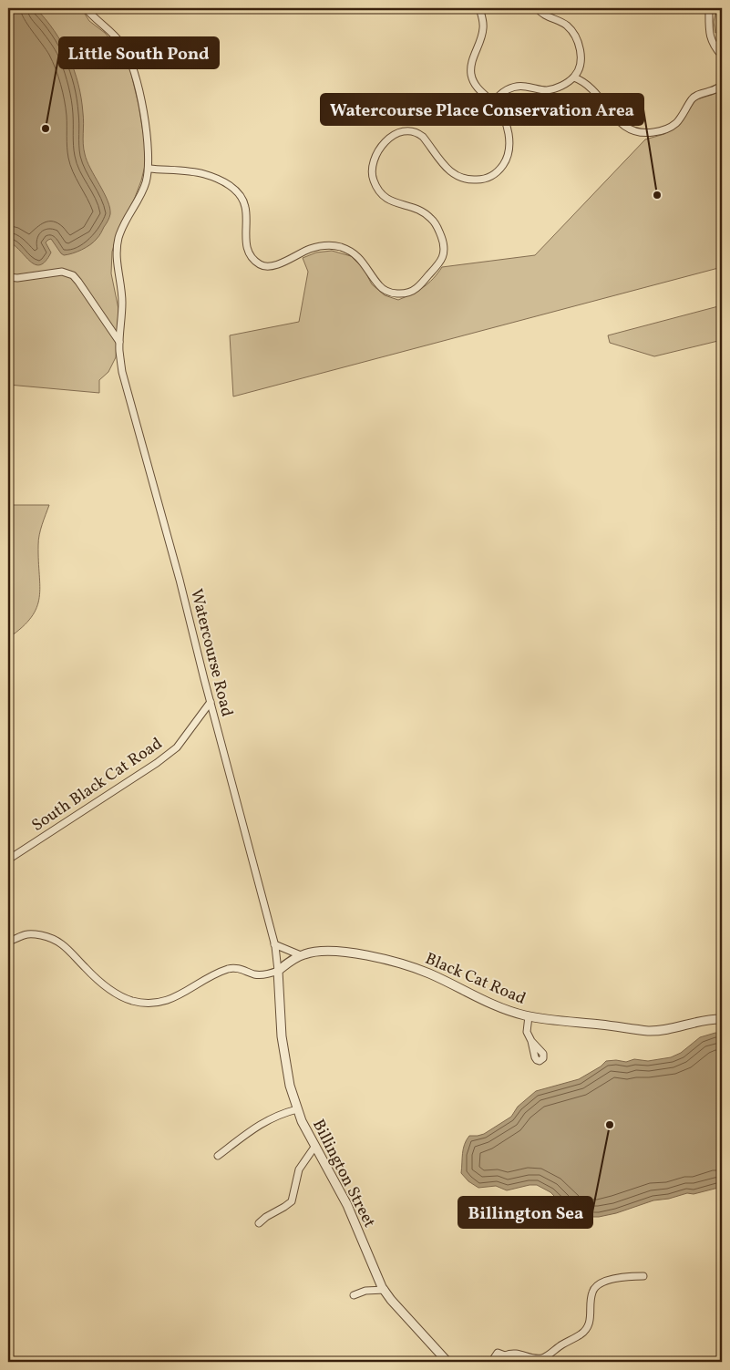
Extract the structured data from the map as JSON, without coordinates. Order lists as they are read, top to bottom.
{
  "streets": {
    "street": [
      "Watercourse Road",
      "South Black Cat Road",
      "Black Cat Road",
      "Billington Street"
    ]
  },
  "crossings": [
    ["Watercourse Road", "South Black Cat Road"],
    ["Watercourse Road", "Black Cat Road"],
    ["Watercourse Road", "Billington Street"],
    ["Black Cat Road", "Billington Street"]
  ],
  "places": ["Little South Pond", "Watercourse Place Conservation Area", "Billington Sea"]
}
